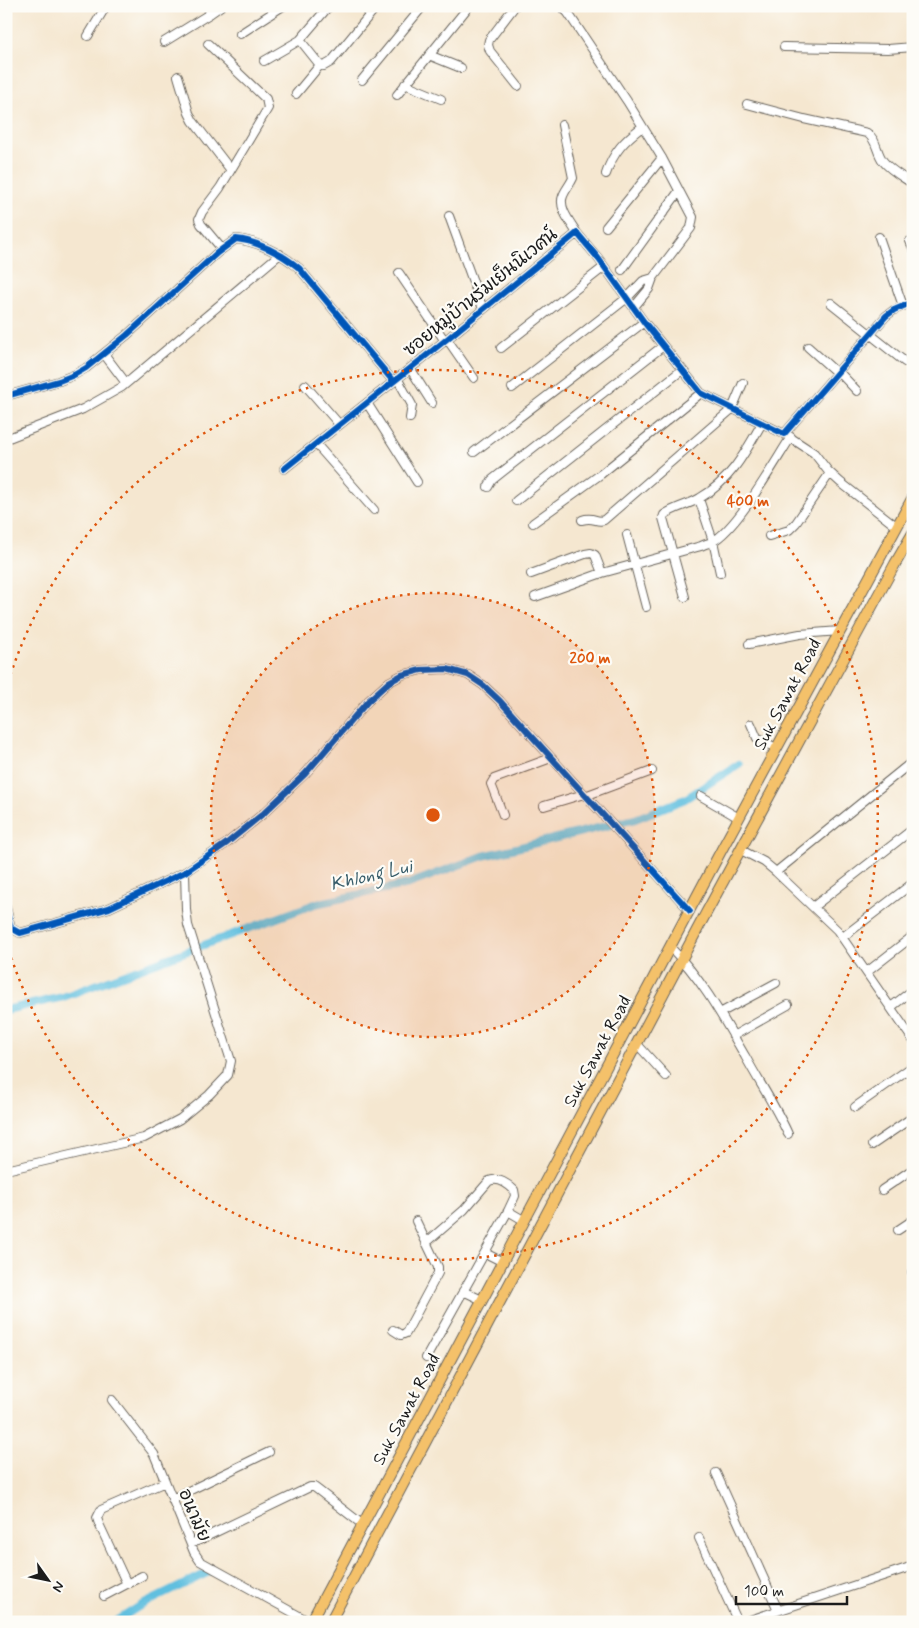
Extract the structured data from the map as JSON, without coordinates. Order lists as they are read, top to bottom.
{
  "streets": {
    "main road": ["Suk Sawat Road"],
    "street": ["ซอยหมู่บ้านร่มเย็นนิเวศน์", "อนามัย"]
  },
  "crossings": [
    ["ซอยหมู่บ้านร่มเย็นนิเวศน์", "Suk Sawat Road"],
    ["Suk Sawat Road", "อนามัย"]
  ],
  "water": ["Khlong Lui"],
  "scale_bar": "100 m",
  "north": "bottom right",
  "rings": ["400 m", "200 m"]
}
